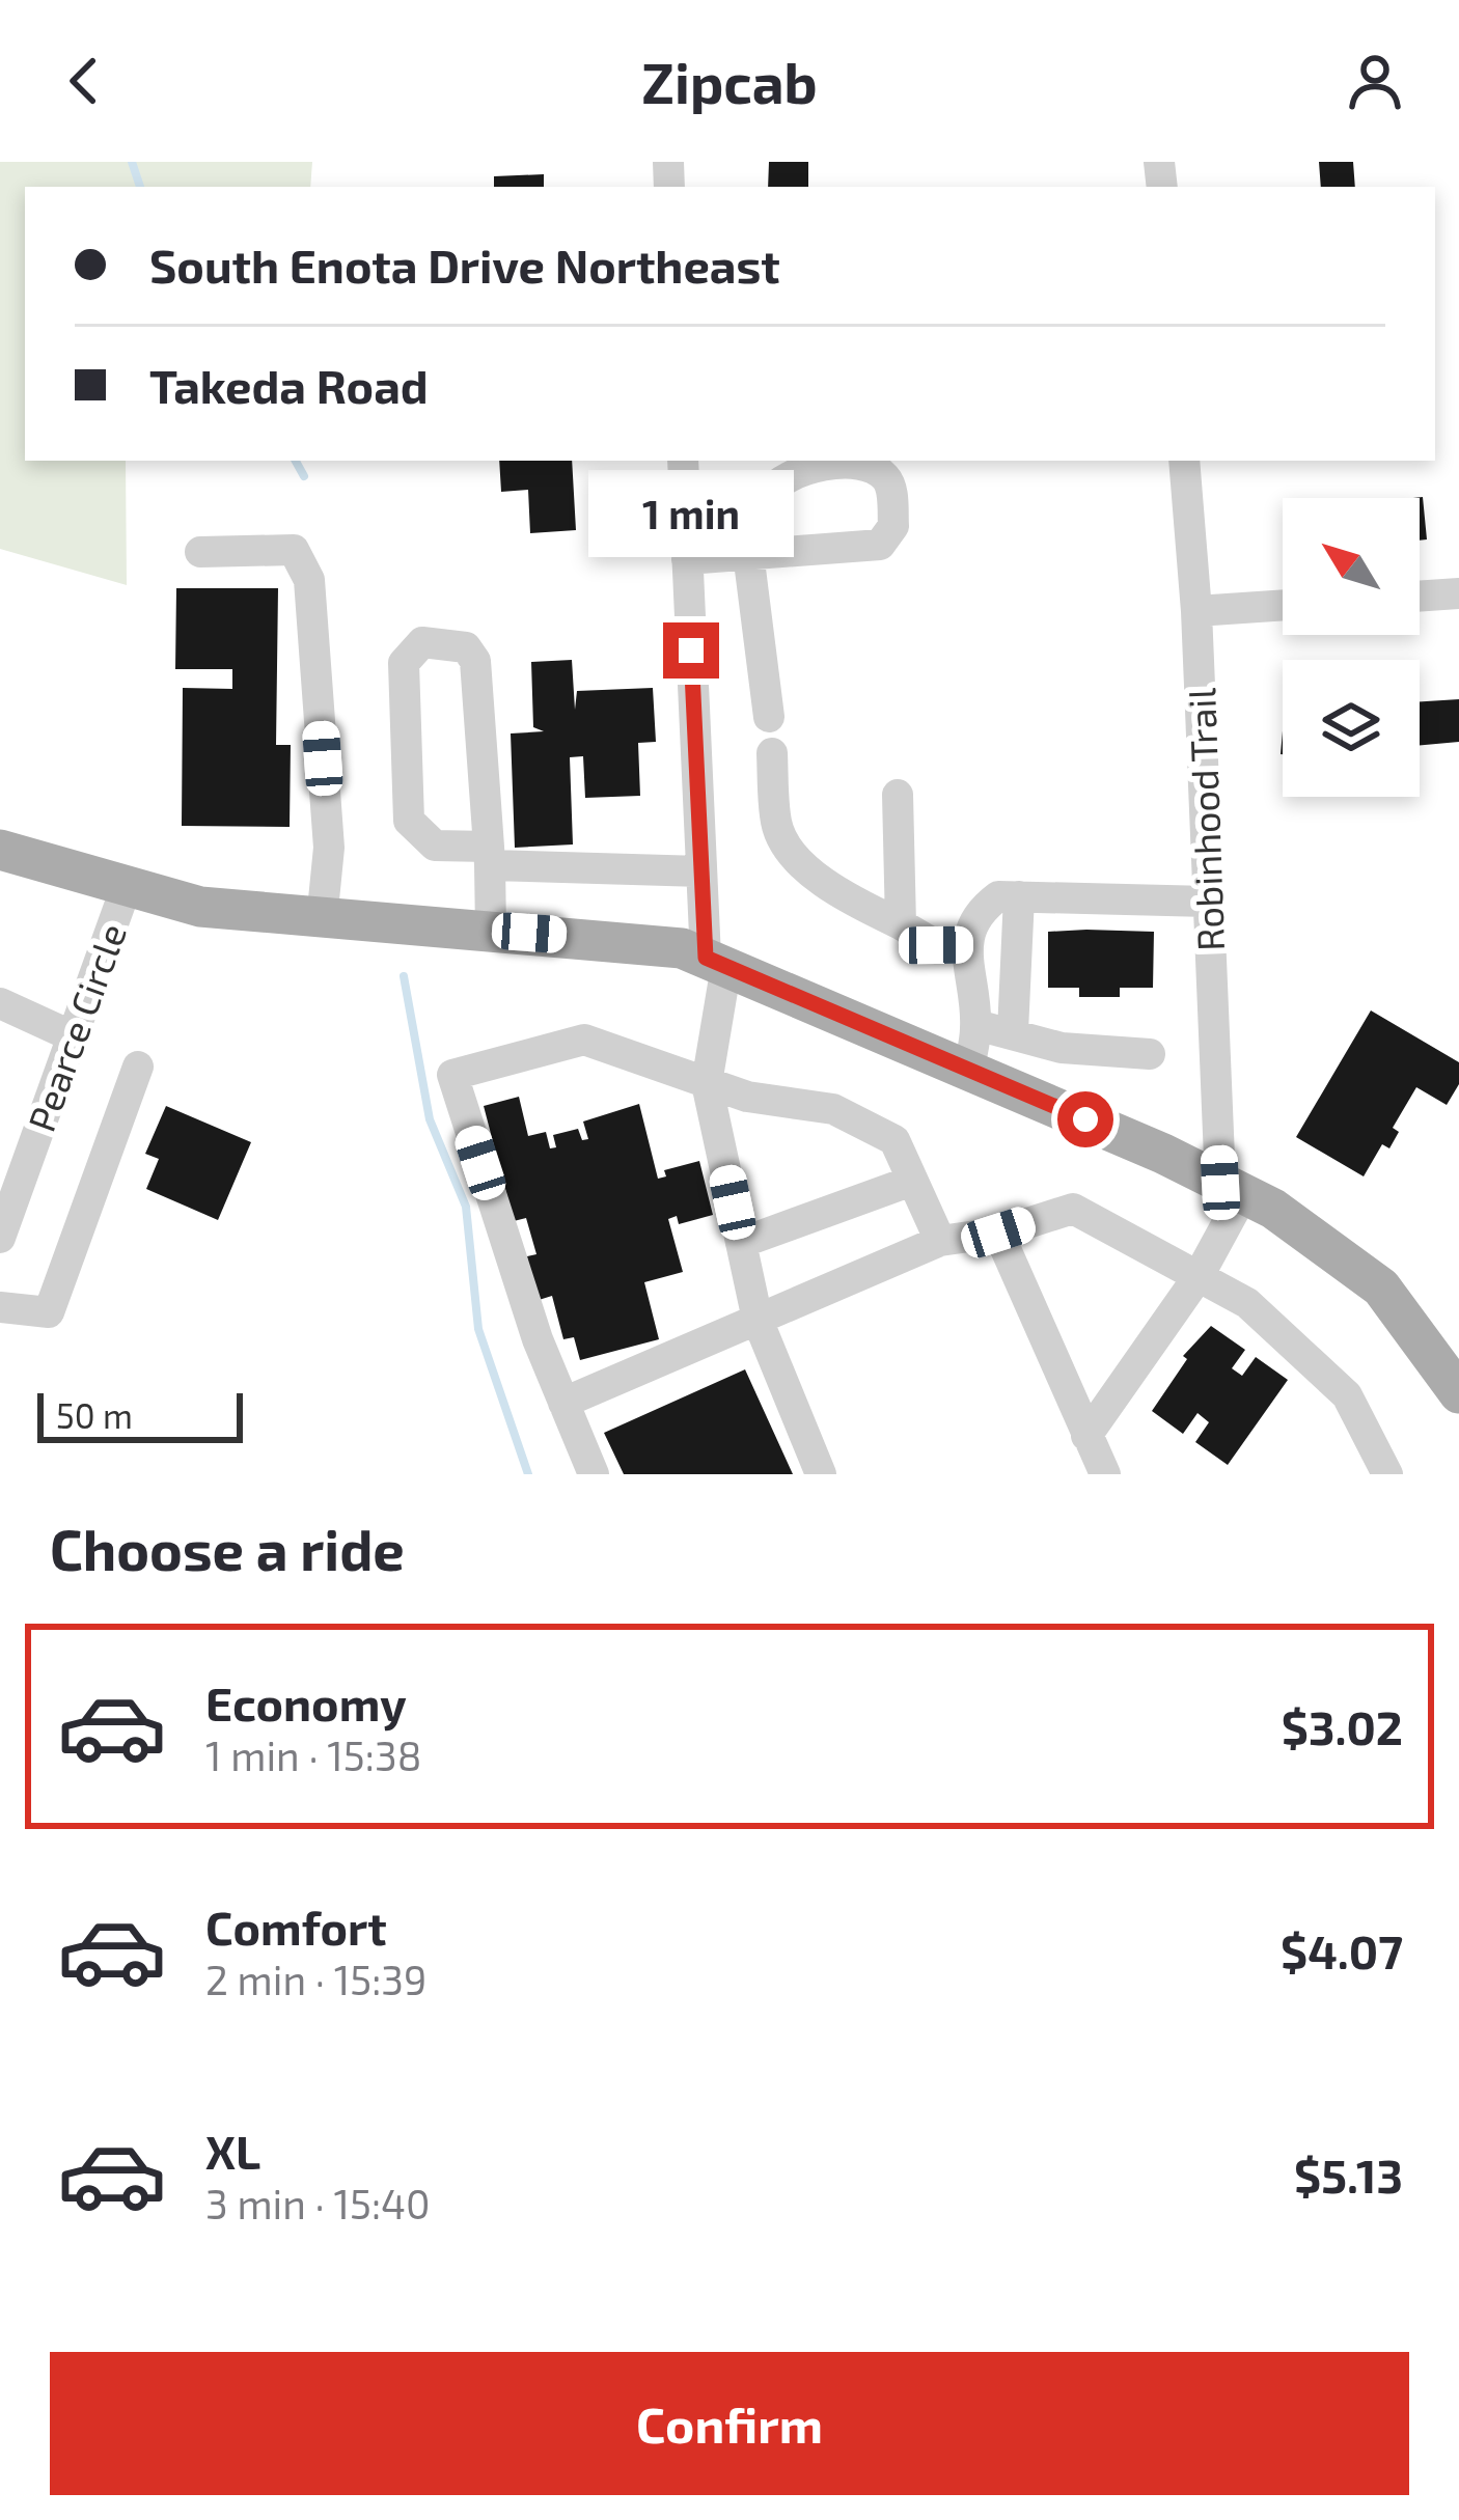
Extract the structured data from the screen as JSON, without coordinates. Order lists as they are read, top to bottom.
{
  "streets": {
    "street": ["Robinhood Trail", "Pearce Circle"]
  },
  "scale_bar": "50 m",
  "north": "top left",
  "page": {
    "header": "Zipcab",
    "banner": ["South Enota Drive Northeast", "Takeda Road"],
    "bubble": "1 min",
    "scale": "50 m",
    "heading": "Choose a ride",
    "list": [
      {
        "name": "Economy",
        "note": "1 min · 15:38",
        "value": "$3.02"
      },
      {
        "name": "Comfort",
        "note": "2 min · 15:39",
        "value": "$4.07"
      },
      {
        "name": "XL",
        "note": "3 min · 15:40",
        "value": "$5.13"
      }
    ],
    "buttons": "Confirm"
  }
}
